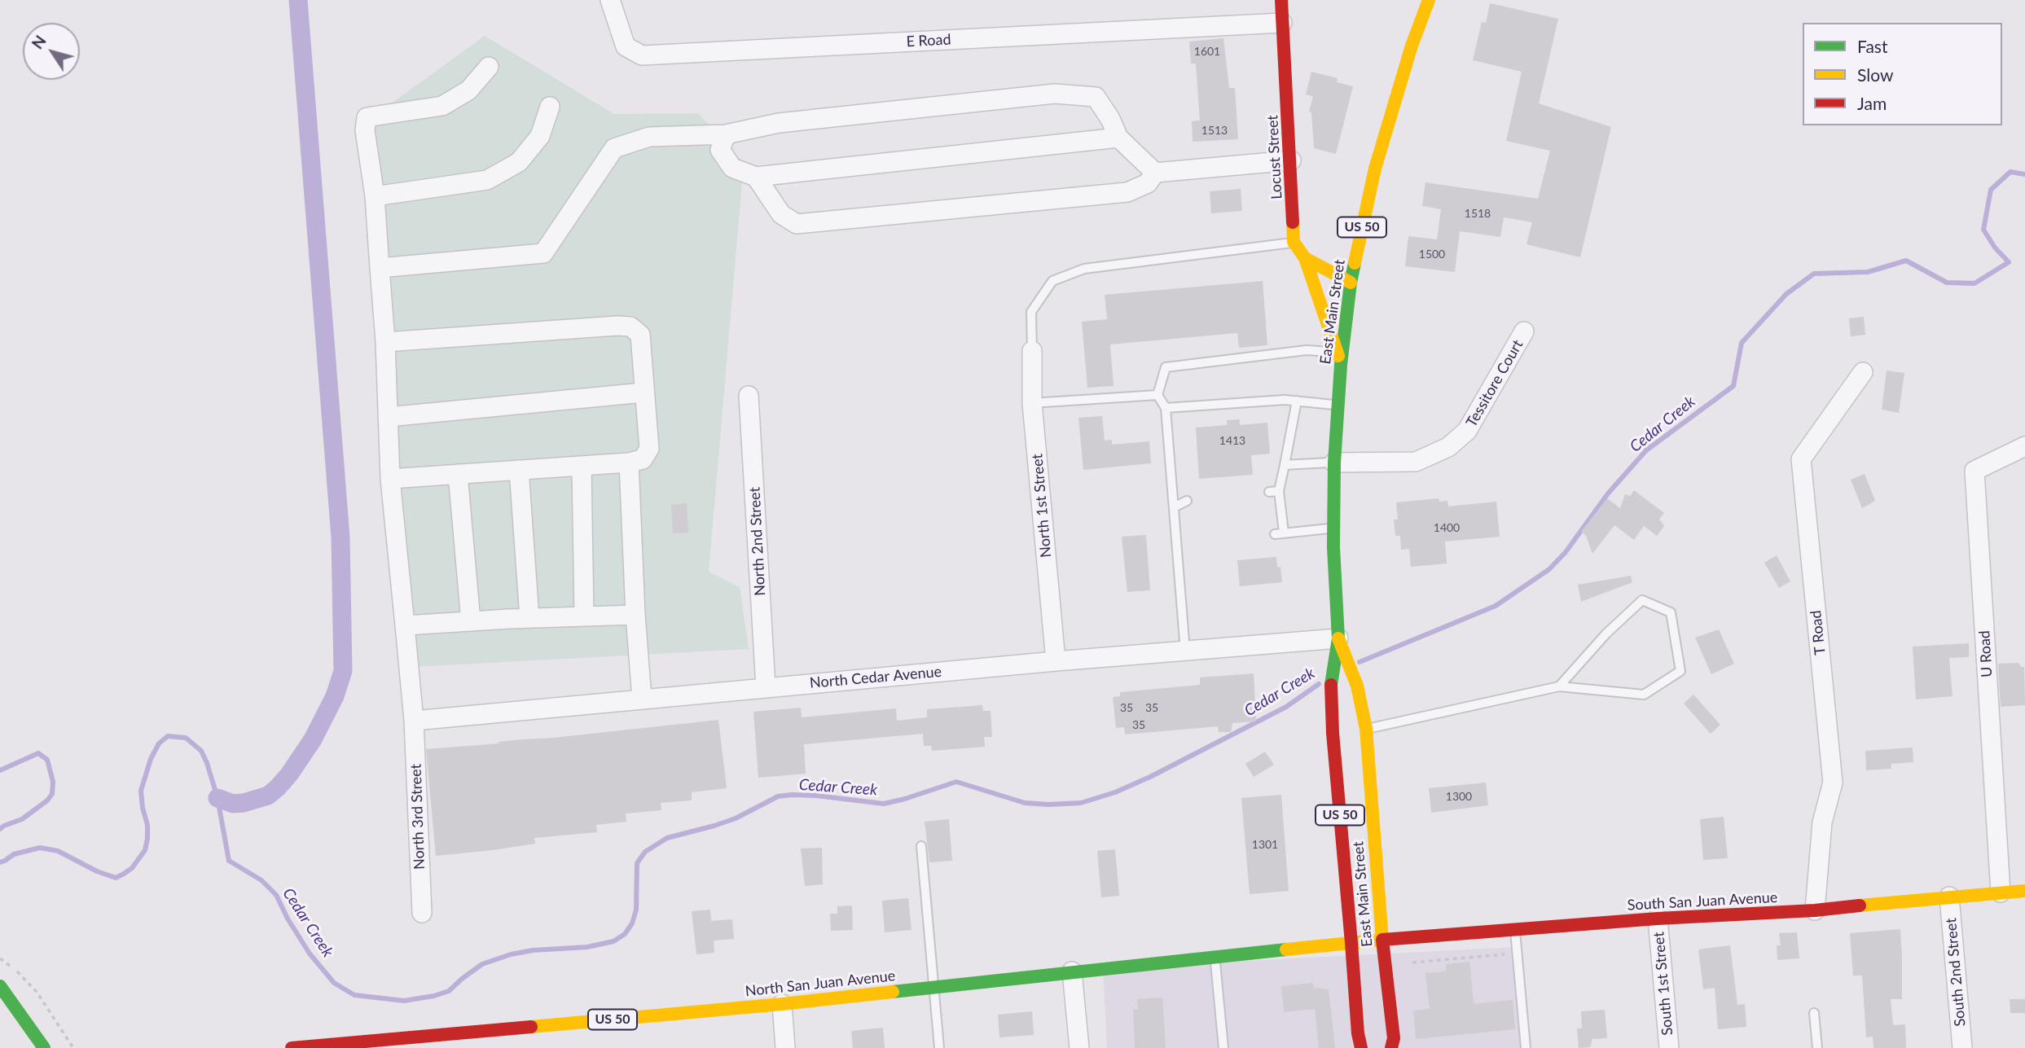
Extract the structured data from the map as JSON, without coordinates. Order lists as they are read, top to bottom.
{
  "streets": {
    "main road": [
      "Locust Street",
      "US 50",
      "East Main Street",
      "South San Juan Avenue",
      "North San Juan Avenue"
    ],
    "street": [
      "E Road",
      "Tessitore Court",
      "North 1st Street",
      "North 2nd Street",
      "T Road",
      "U Road",
      "North Cedar Avenue",
      "North 3rd Street",
      "South 2nd Street",
      "South 1st Street"
    ]
  },
  "crossings": [
    ["E Road", "Locust Street"],
    ["US 50", "East Main Street"],
    ["US 50", "South San Juan Avenue"],
    ["US 50", "North San Juan Avenue"],
    ["East Main Street", "Tessitore Court"],
    ["East Main Street", "North Cedar Avenue"],
    ["East Main Street", "South San Juan Avenue"],
    ["East Main Street", "North San Juan Avenue"],
    ["North 1st Street", "North Cedar Avenue"],
    ["North 2nd Street", "North Cedar Avenue"],
    ["T Road", "South San Juan Avenue"],
    ["U Road", "South San Juan Avenue"],
    ["North Cedar Avenue", "North 3rd Street"],
    ["South San Juan Avenue", "South 2nd Street"],
    ["South San Juan Avenue", "South 1st Street"]
  ],
  "water": ["Cedar Creek"],
  "house_numbers": [
    "1601",
    "1513",
    "1518",
    "1500",
    "1413",
    "1400",
    "35",
    "35",
    "35",
    "1300",
    "1301"
  ],
  "legend": ["Fast", "Slow", "Jam"],
  "north": "top left"
}
